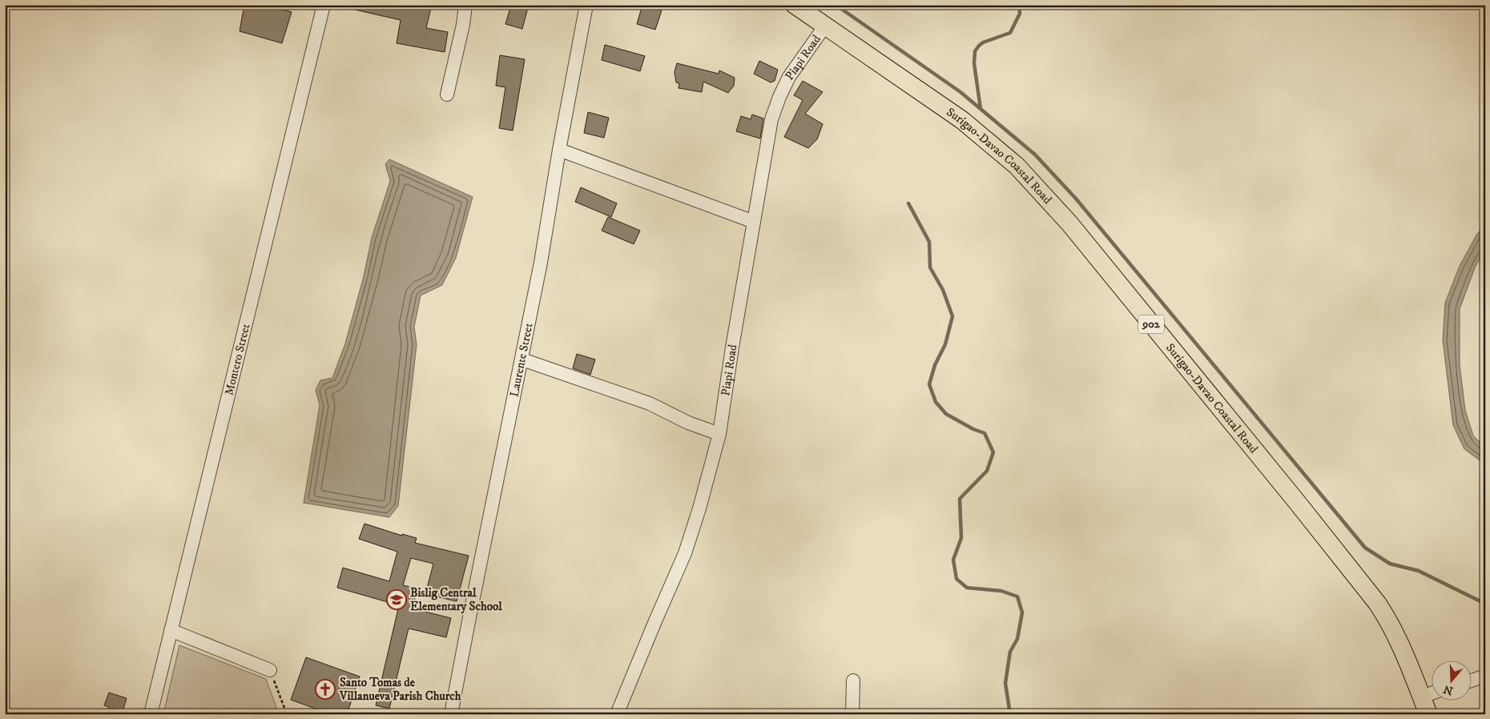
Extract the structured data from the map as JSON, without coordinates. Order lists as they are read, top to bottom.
{
  "streets": {
    "highway": ["Surigao-Davao Coastal Road", "902"],
    "street": ["Piapi Road", "Montero Street", "Laurente Street"]
  },
  "crossings": [
    ["Piapi Road", "Surigao-Davao Coastal Road"]
  ],
  "places": {
    "school or university": ["Bislig Central Elementary School"],
    "church": ["Santo Tomas de Villanueva Parish Church"]
  },
  "north": "bottom"
}
